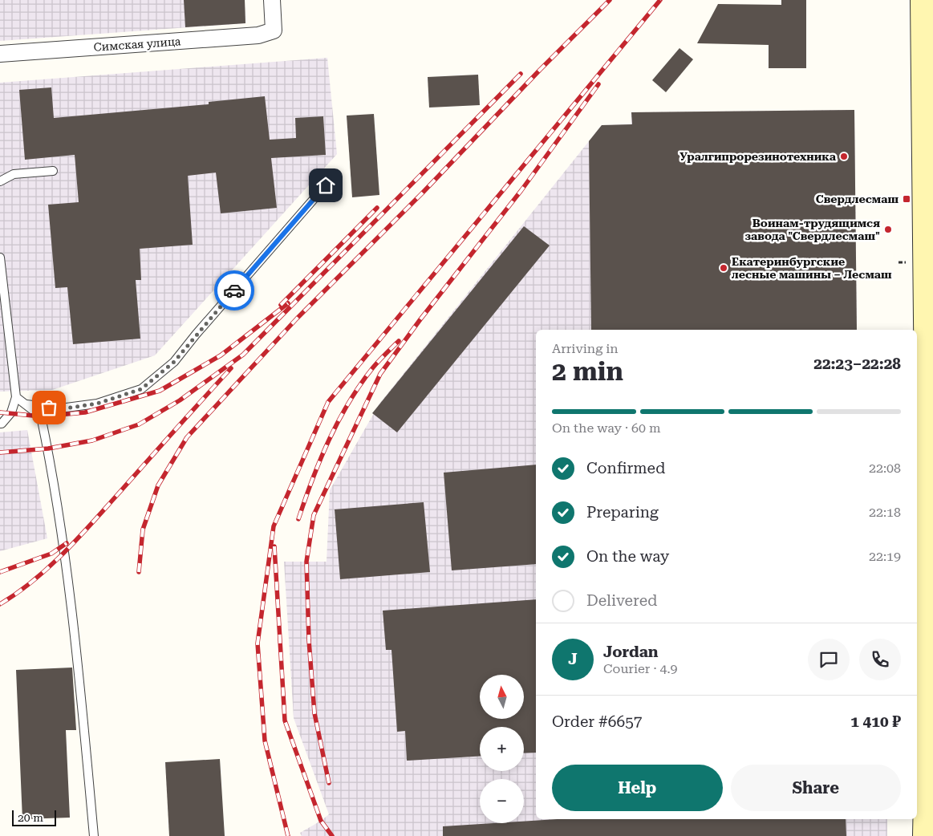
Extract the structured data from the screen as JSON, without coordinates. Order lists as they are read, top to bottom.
{
  "streets": {
    "street": ["Симская улица"]
  },
  "places": {
    "other": ["Уралгипрорезинотехника", "Воинам-трудящимся завода \"Свердлесмаш\"", "Екатеринбургские лесные машины – Лесмаш"],
    "transit": ["Свердлесмаш"]
  },
  "scale_bar": "20 m",
  "north": "top",
  "page": {
    "heading": ["2 min", "Arriving in", "22:23–22:28"],
    "panel": [
      "Jordan",
      "Courier · 4.9",
      "Order #6657",
      "1 410 ₽"
    ],
    "bar": "On the way · 60 m",
    "list": [
      ["Confirmed", "22:08"],
      ["Preparing", "22:18"],
      ["On the way", "22:19"],
      "Delivered"
    ],
    "round": "J",
    "map_buttons": ["+", "−"],
    "buttons": ["Help", "Share"],
    "scale": "20 m"
  }
}
